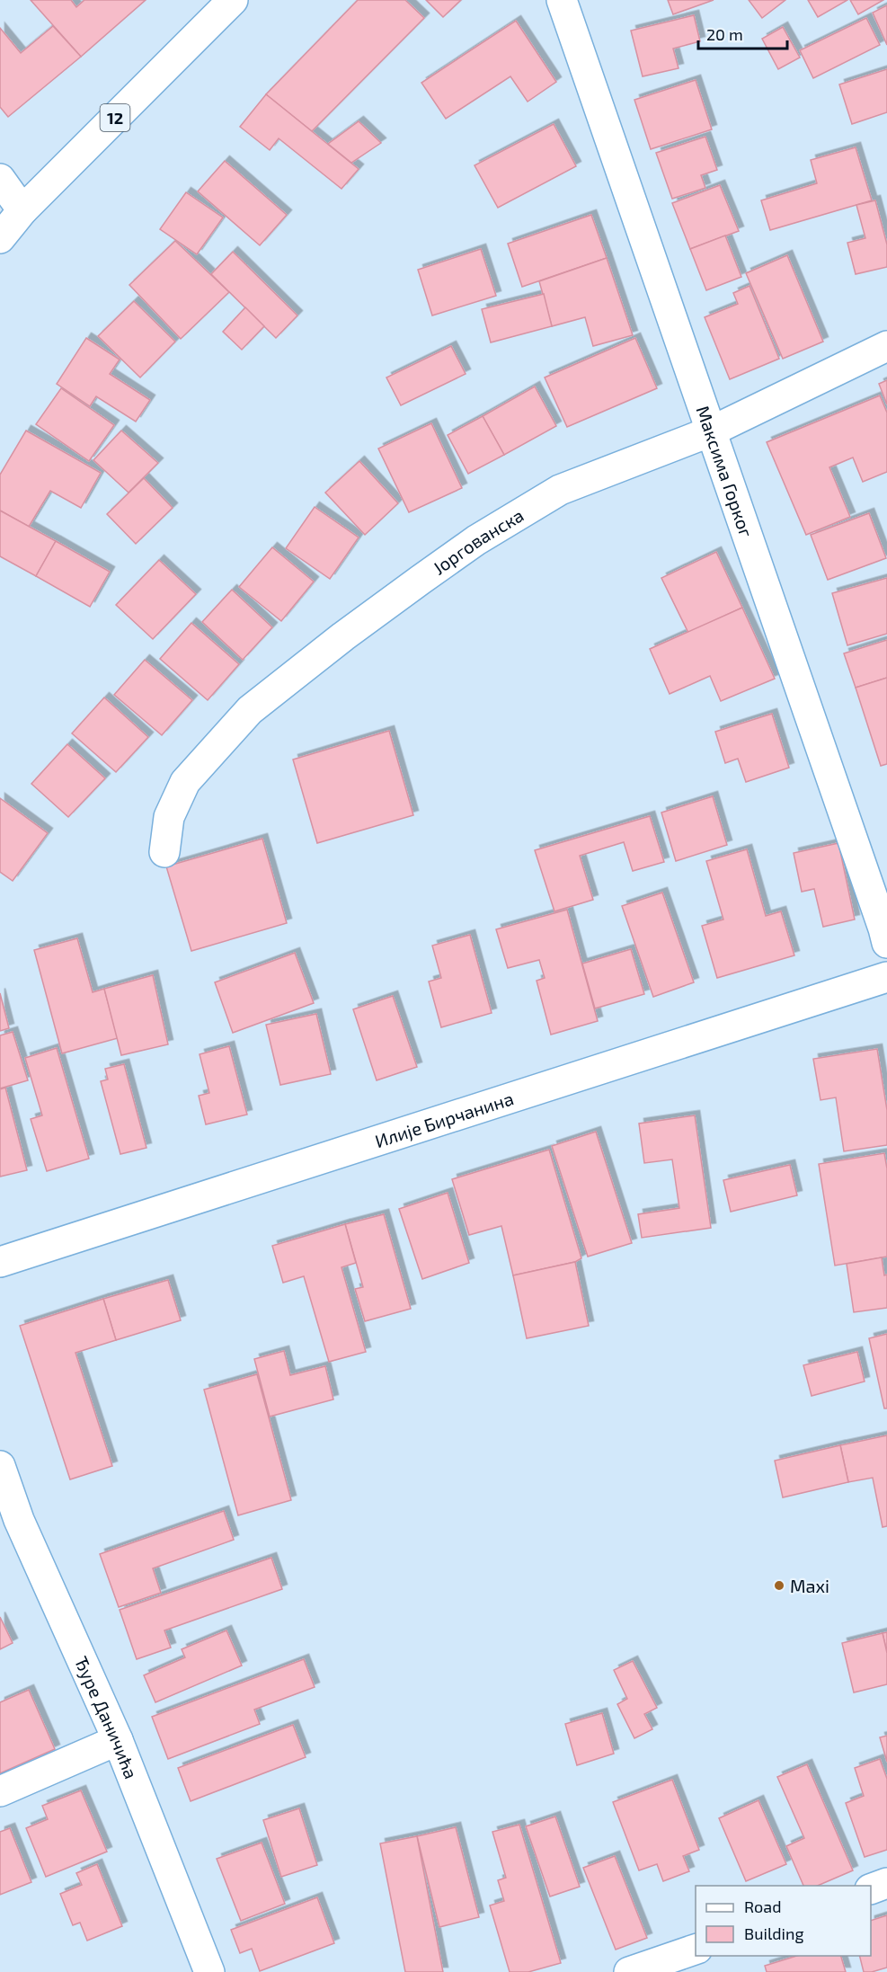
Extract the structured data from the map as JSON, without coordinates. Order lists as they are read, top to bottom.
{
  "streets": {
    "street": [
      "12",
      "Максима Горког",
      "Јоргованска",
      "Илије Бирчанина",
      "Ђуре Даничића"
    ]
  },
  "crossings": [
    ["Максима Горког", "Јоргованска"]
  ],
  "places": ["Maxi"],
  "legend": ["Road", "Building"],
  "scale_bar": "20 m"
}
